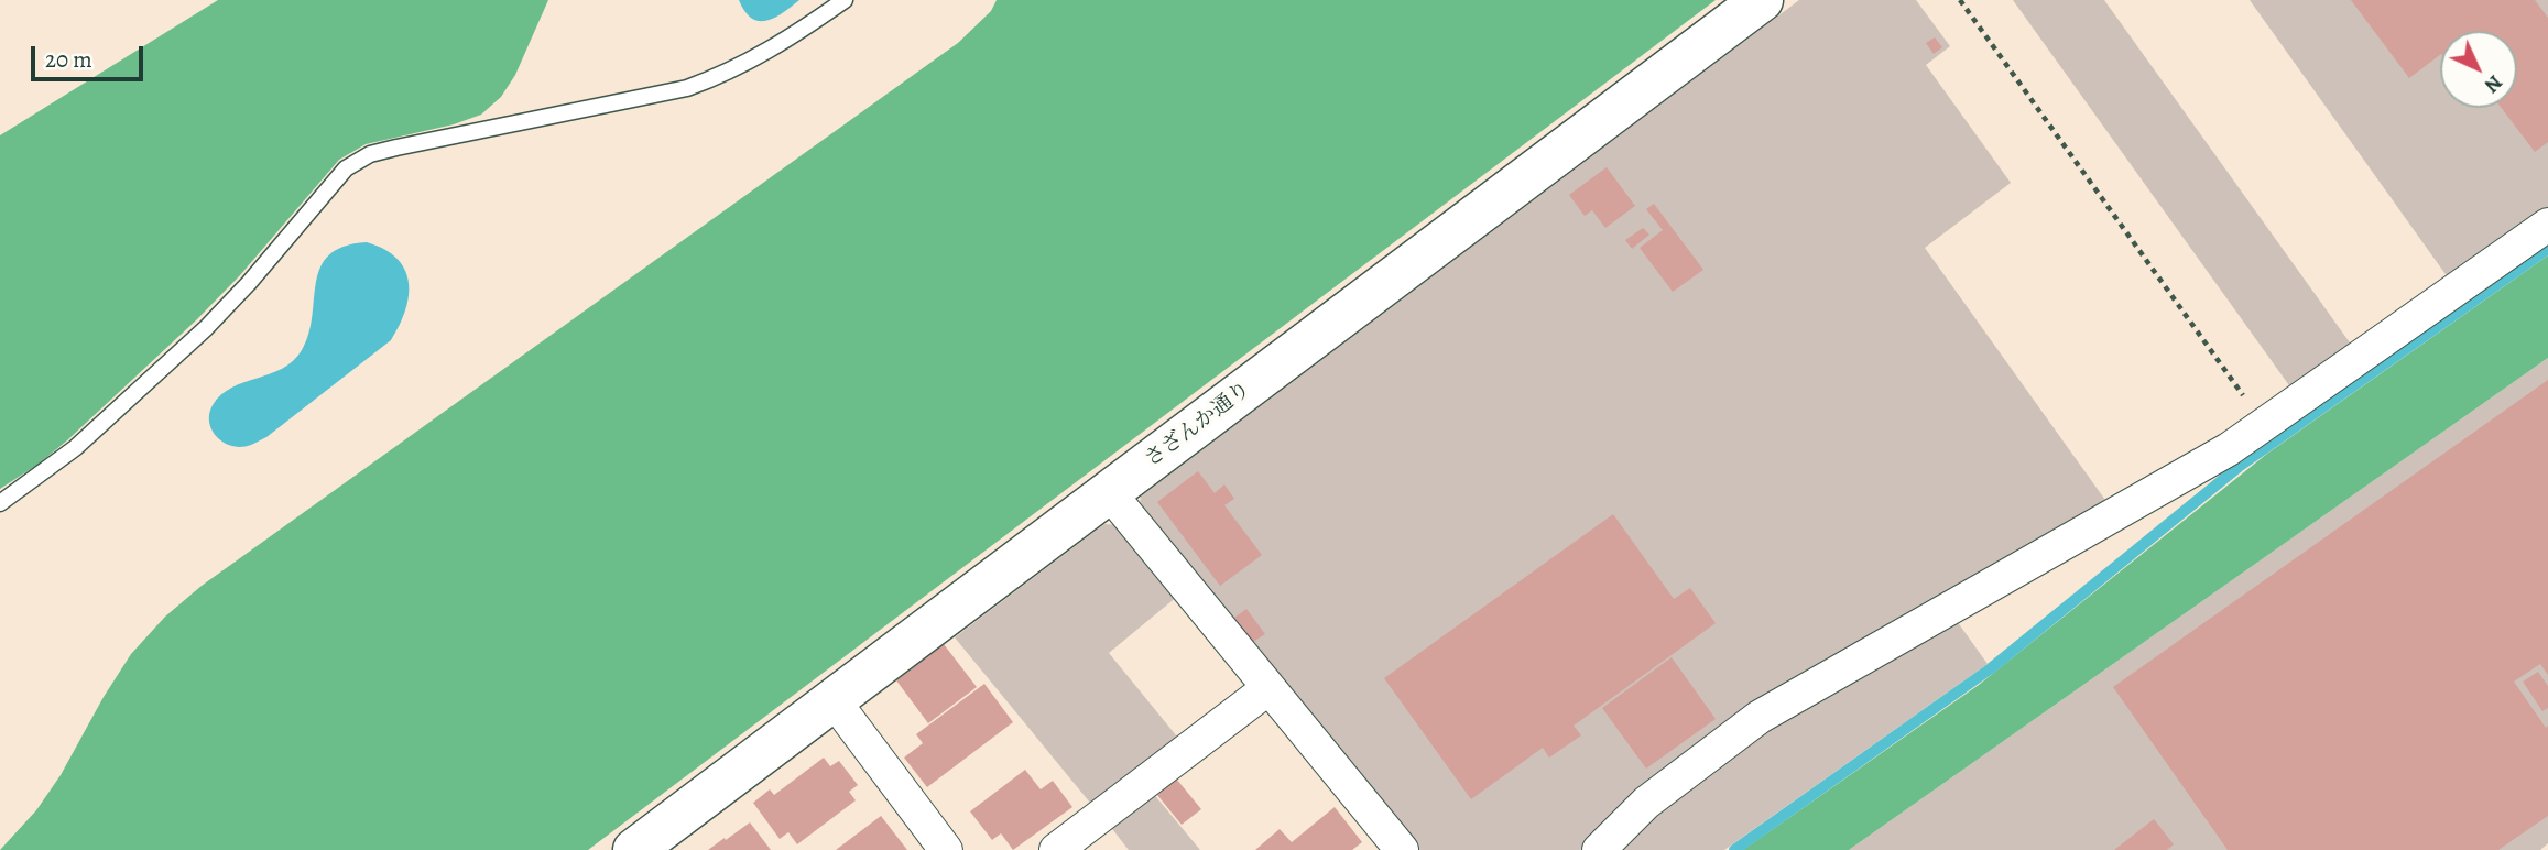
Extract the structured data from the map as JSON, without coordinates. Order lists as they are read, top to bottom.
{
  "streets": {
    "street": ["さざんか通り"]
  },
  "scale_bar": "20 m",
  "north": "bottom right"
}
